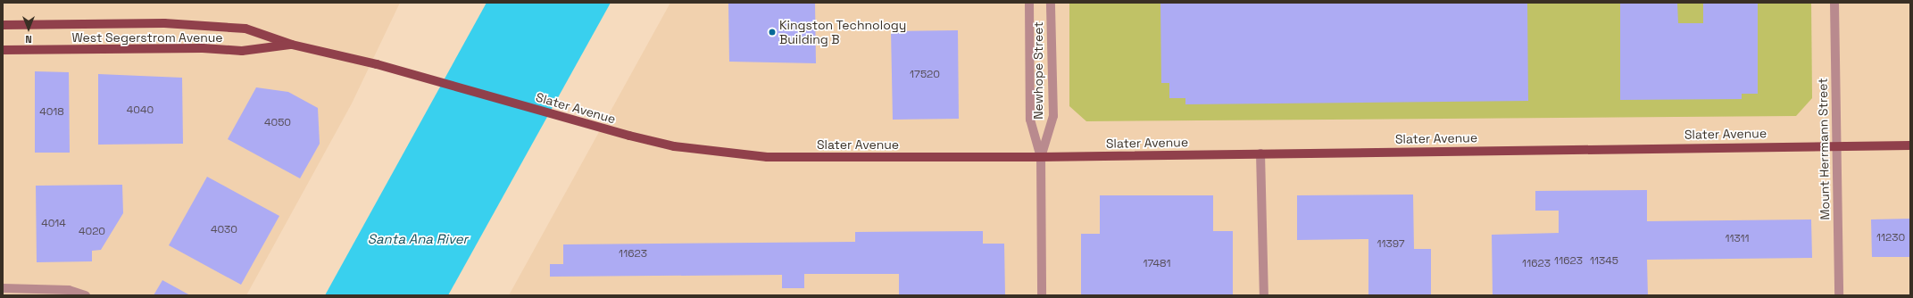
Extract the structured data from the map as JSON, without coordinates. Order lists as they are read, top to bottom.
{
  "streets": {
    "main road": ["West Segerstrom Avenue", "Slater Avenue"],
    "street": ["Newhope Street", "Mount Herrmann Street"]
  },
  "crossings": [
    ["West Segerstrom Avenue", "Slater Avenue"],
    ["Newhope Street", "Slater Avenue"],
    ["Slater Avenue", "Mount Herrmann Street"]
  ],
  "water": ["Santa Ana River"],
  "places": ["Kingston Technology Building B"],
  "house_numbers": [
    "17520",
    "4040",
    "4018",
    "4050",
    "4014",
    "4030",
    "4020",
    "11230",
    "11311",
    "11397",
    "11623",
    "11623",
    "11345",
    "17481",
    "11623"
  ],
  "north": "bottom"
}
